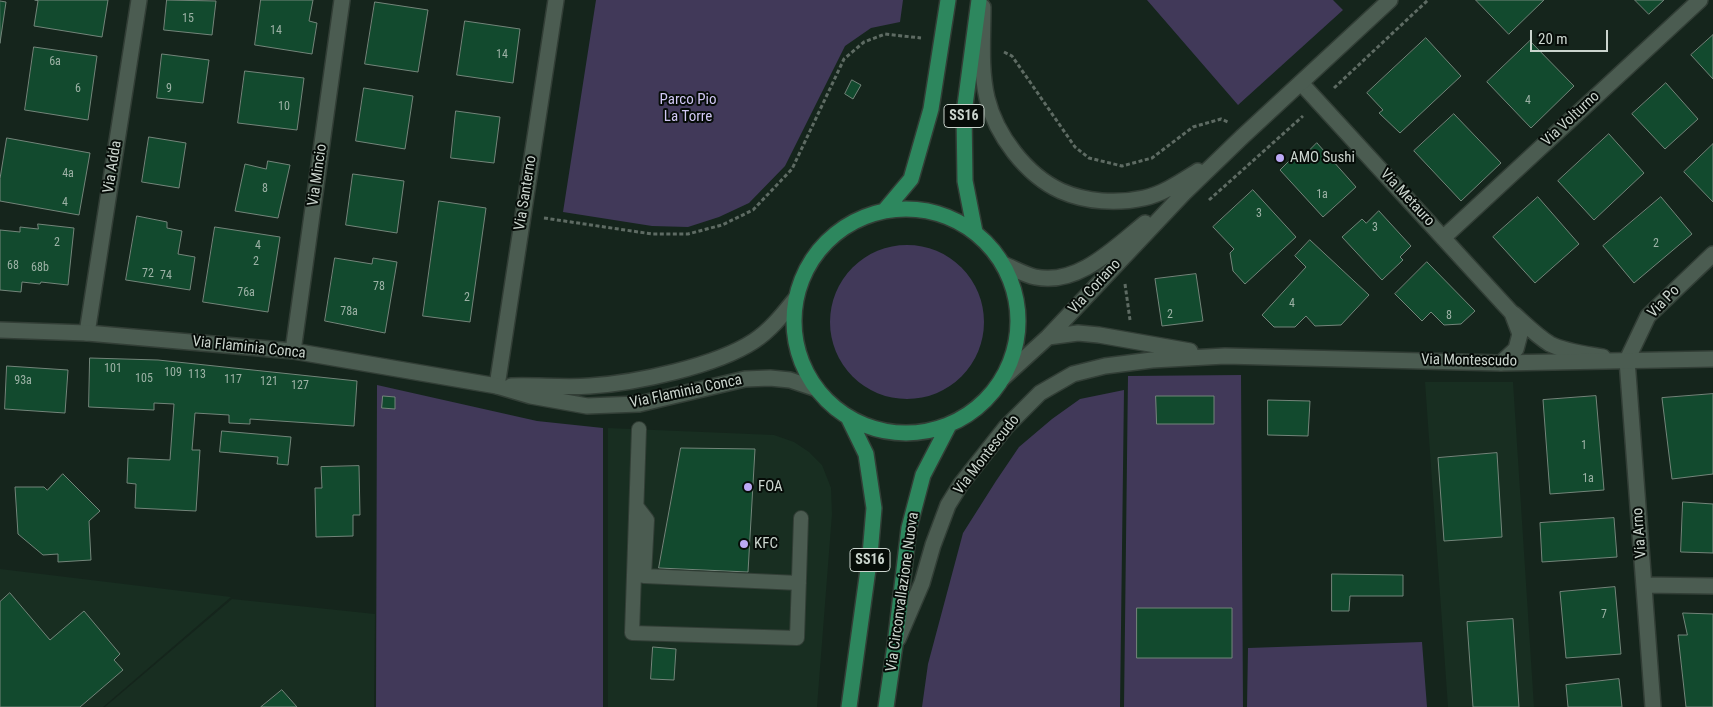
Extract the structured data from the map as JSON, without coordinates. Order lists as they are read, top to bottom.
{
  "streets": {
    "main road": ["SS16", "Via Circonvallazione Nuova"],
    "street": [
      "Via Volturno",
      "Via Adda",
      "Via Mincio",
      "Via Santerno",
      "Via Metauro",
      "Via Coriano",
      "Via Po",
      "Via Flaminia Conca",
      "Via Montescudo",
      "Via Arno"
    ]
  },
  "crossings": [
    ["SS16", "Via Coriano"],
    ["SS16", "Via Flaminia Conca"],
    ["SS16", "Via Circonvallazione Nuova"],
    ["Via Volturno", "Via Metauro"],
    ["Via Adda", "Via Flaminia Conca"],
    ["Via Mincio", "Via Flaminia Conca"],
    ["Via Santerno", "Via Flaminia Conca"],
    ["Via Metauro", "Via Coriano"],
    ["Via Metauro", "Via Po"],
    ["Via Metauro", "Via Montescudo"],
    ["Via Metauro", "Via Arno"],
    ["Via Coriano", "Via Montescudo"],
    ["Via Po", "Via Montescudo"],
    ["Via Po", "Via Arno"],
    ["Via Montescudo", "Via Arno"],
    ["Via Montescudo", "Via Circonvallazione Nuova"]
  ],
  "parks": ["Parco Pio La Torre"],
  "places": ["AMO Sushi", "FOA", "KFC"],
  "house_numbers": [
    "15",
    "14",
    "14",
    "6a",
    "6",
    "9",
    "4",
    "10",
    "4a",
    "8",
    "1a",
    "4",
    "3",
    "3",
    "2",
    "2",
    "4",
    "2",
    "68",
    "68b",
    "72",
    "74",
    "78",
    "76a",
    "2",
    "4",
    "78a",
    "2",
    "8",
    "101",
    "109",
    "113",
    "105",
    "117",
    "93a",
    "121",
    "127",
    "1",
    "1a",
    "7"
  ],
  "scale_bar": "20 m"
}
